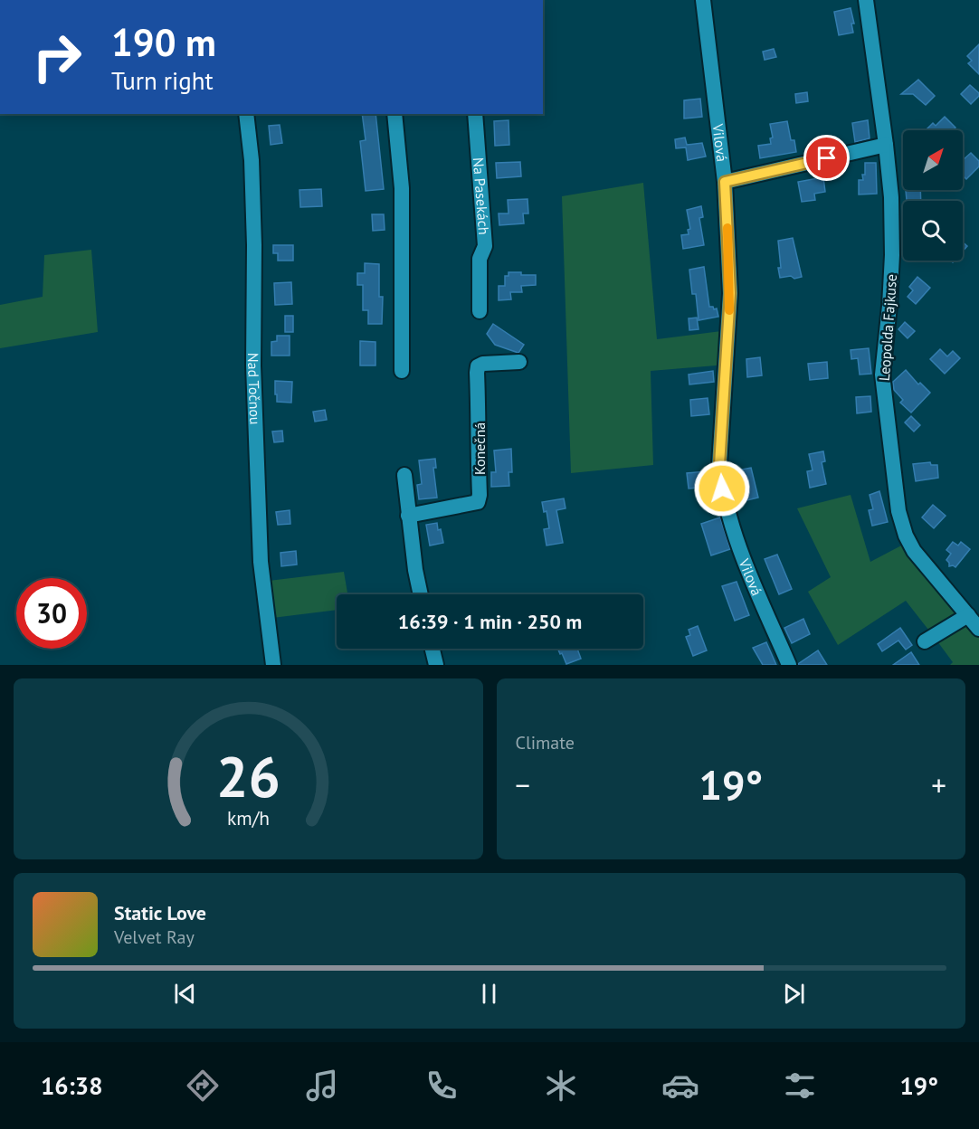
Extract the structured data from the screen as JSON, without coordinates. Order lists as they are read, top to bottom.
{
  "streets": {
    "street": [
      "Vilová",
      "Na Pasekách",
      "Leopolda Fajkuse",
      "Nad Točnou",
      "Konečná"
    ]
  },
  "north": "top right",
  "page": {
    "turn": ["190 m", "Turn right"],
    "limit": "30",
    "trip": "16:39 · 1 min · 250 m",
    "tile": "Climate",
    "heat": ["−", "19°", "+"],
    "song": ["Static Love", "Velvet Ray"],
    "tabs": ["16:38", "19°"],
    "gauge": ["26", "km/h"]
  }
}
